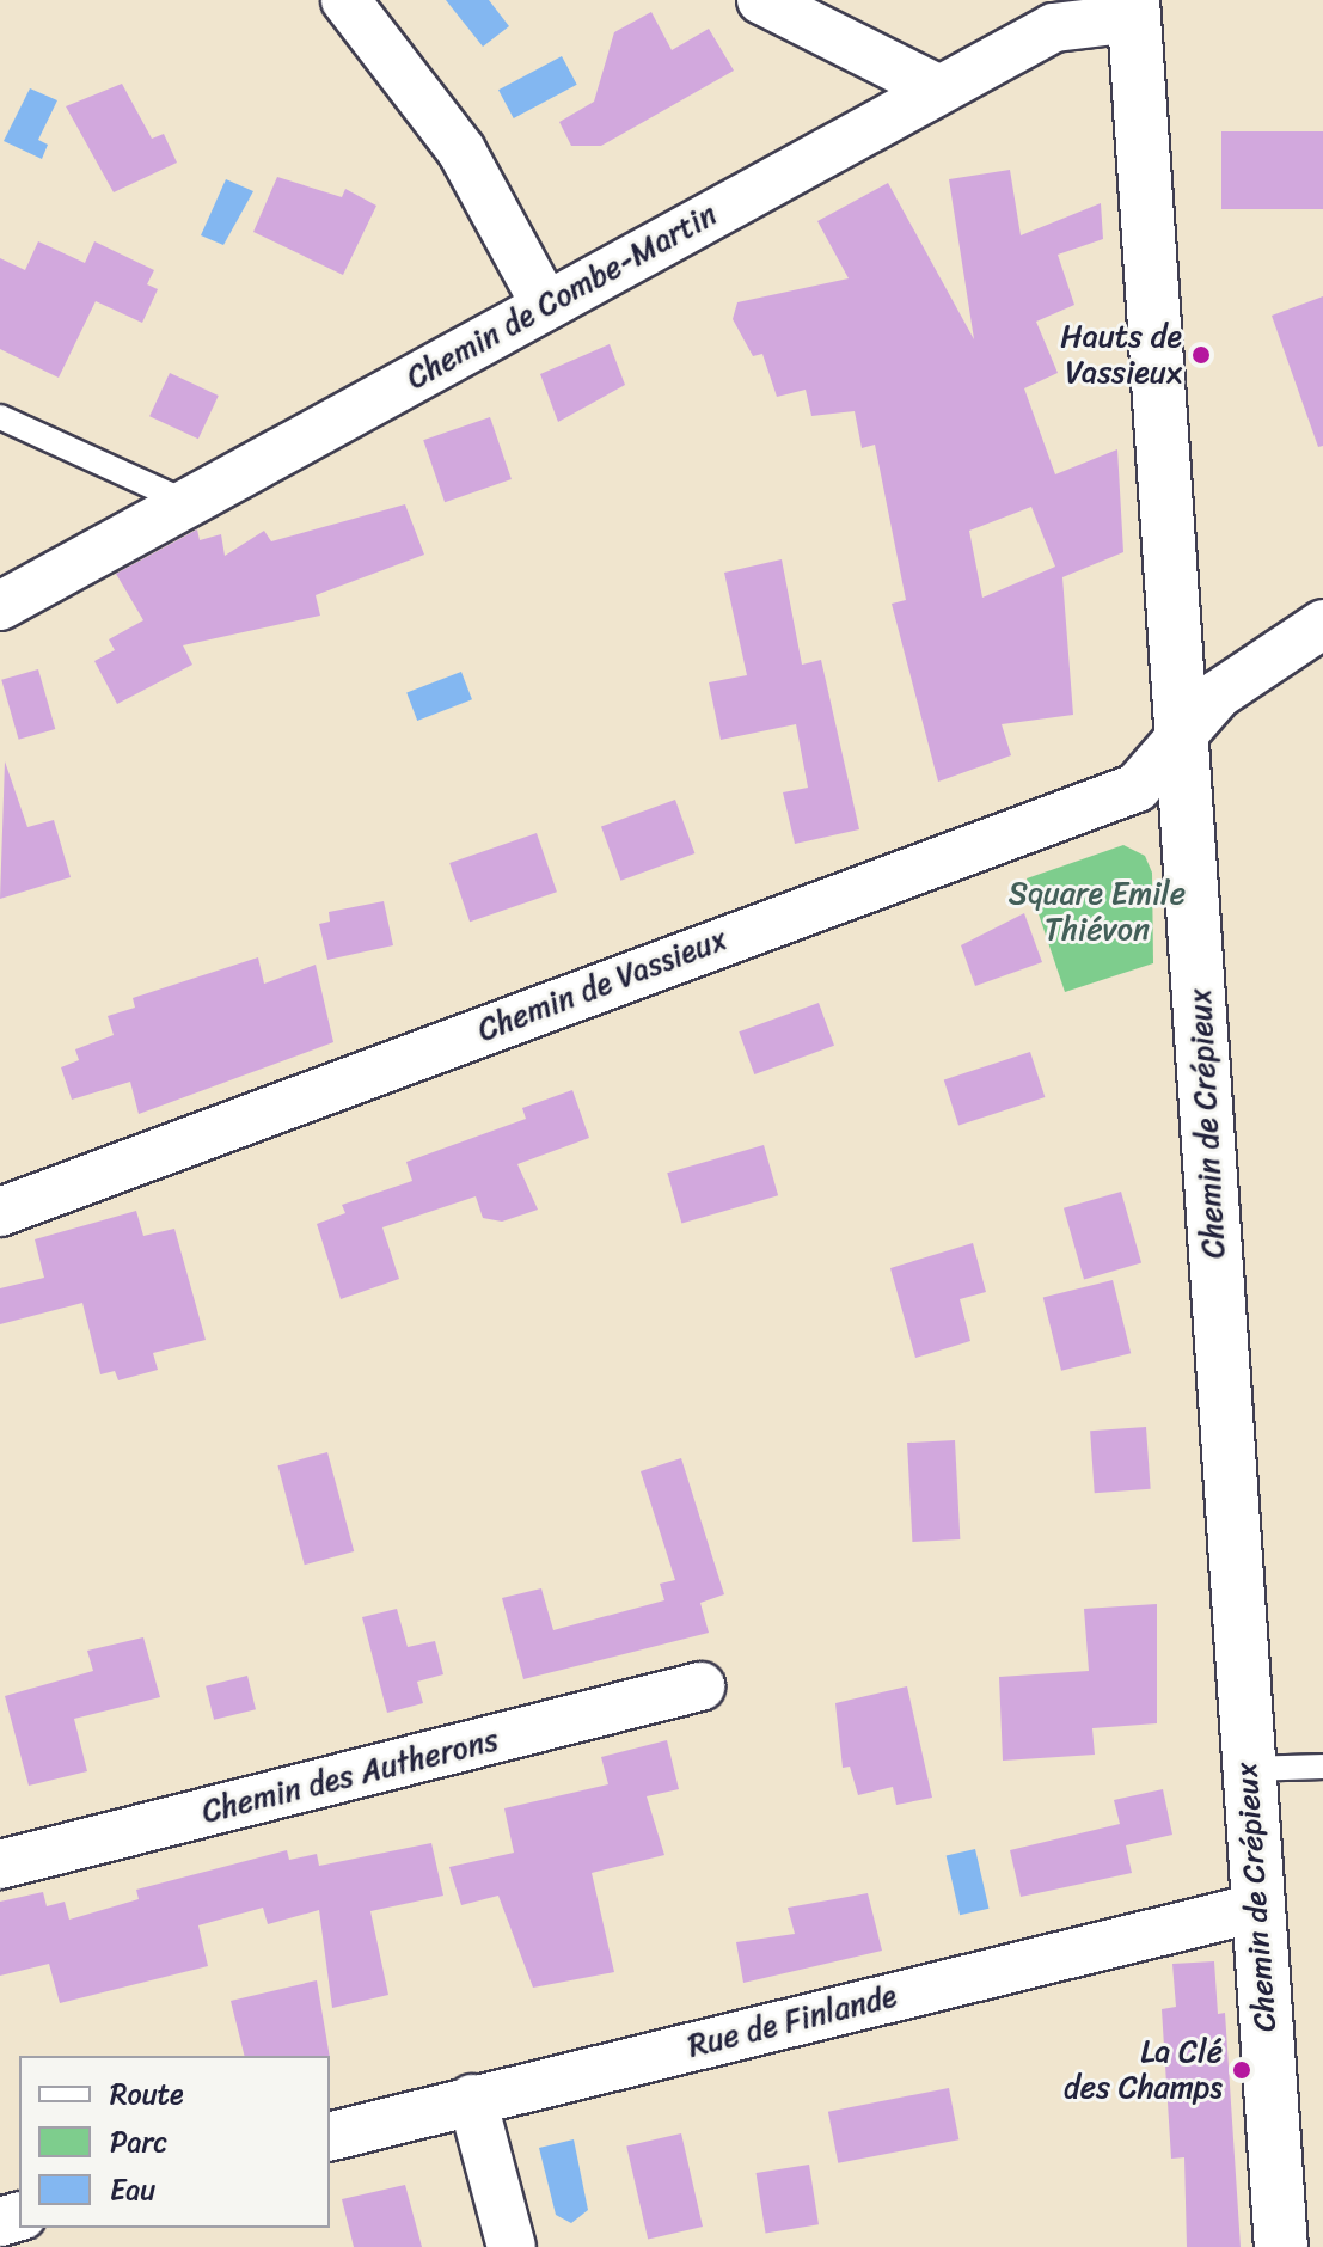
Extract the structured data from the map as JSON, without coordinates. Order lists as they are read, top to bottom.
{
  "streets": {
    "street": [
      "Chemin de Combe-Martin",
      "Chemin de Vassieux",
      "Chemin de Crépieux",
      "Chemin des Autherons",
      "Rue de Finlande"
    ]
  },
  "crossings": [
    ["Chemin de Combe-Martin", "Chemin de Crépieux"],
    ["Chemin de Vassieux", "Chemin de Crépieux"],
    ["Chemin de Crépieux", "Rue de Finlande"]
  ],
  "parks": ["Square Emile Thiévon"],
  "places": ["Hauts de Vassieux", "La Clé des Champs"],
  "legend": ["Route", "Parc", "Eau"]
}
